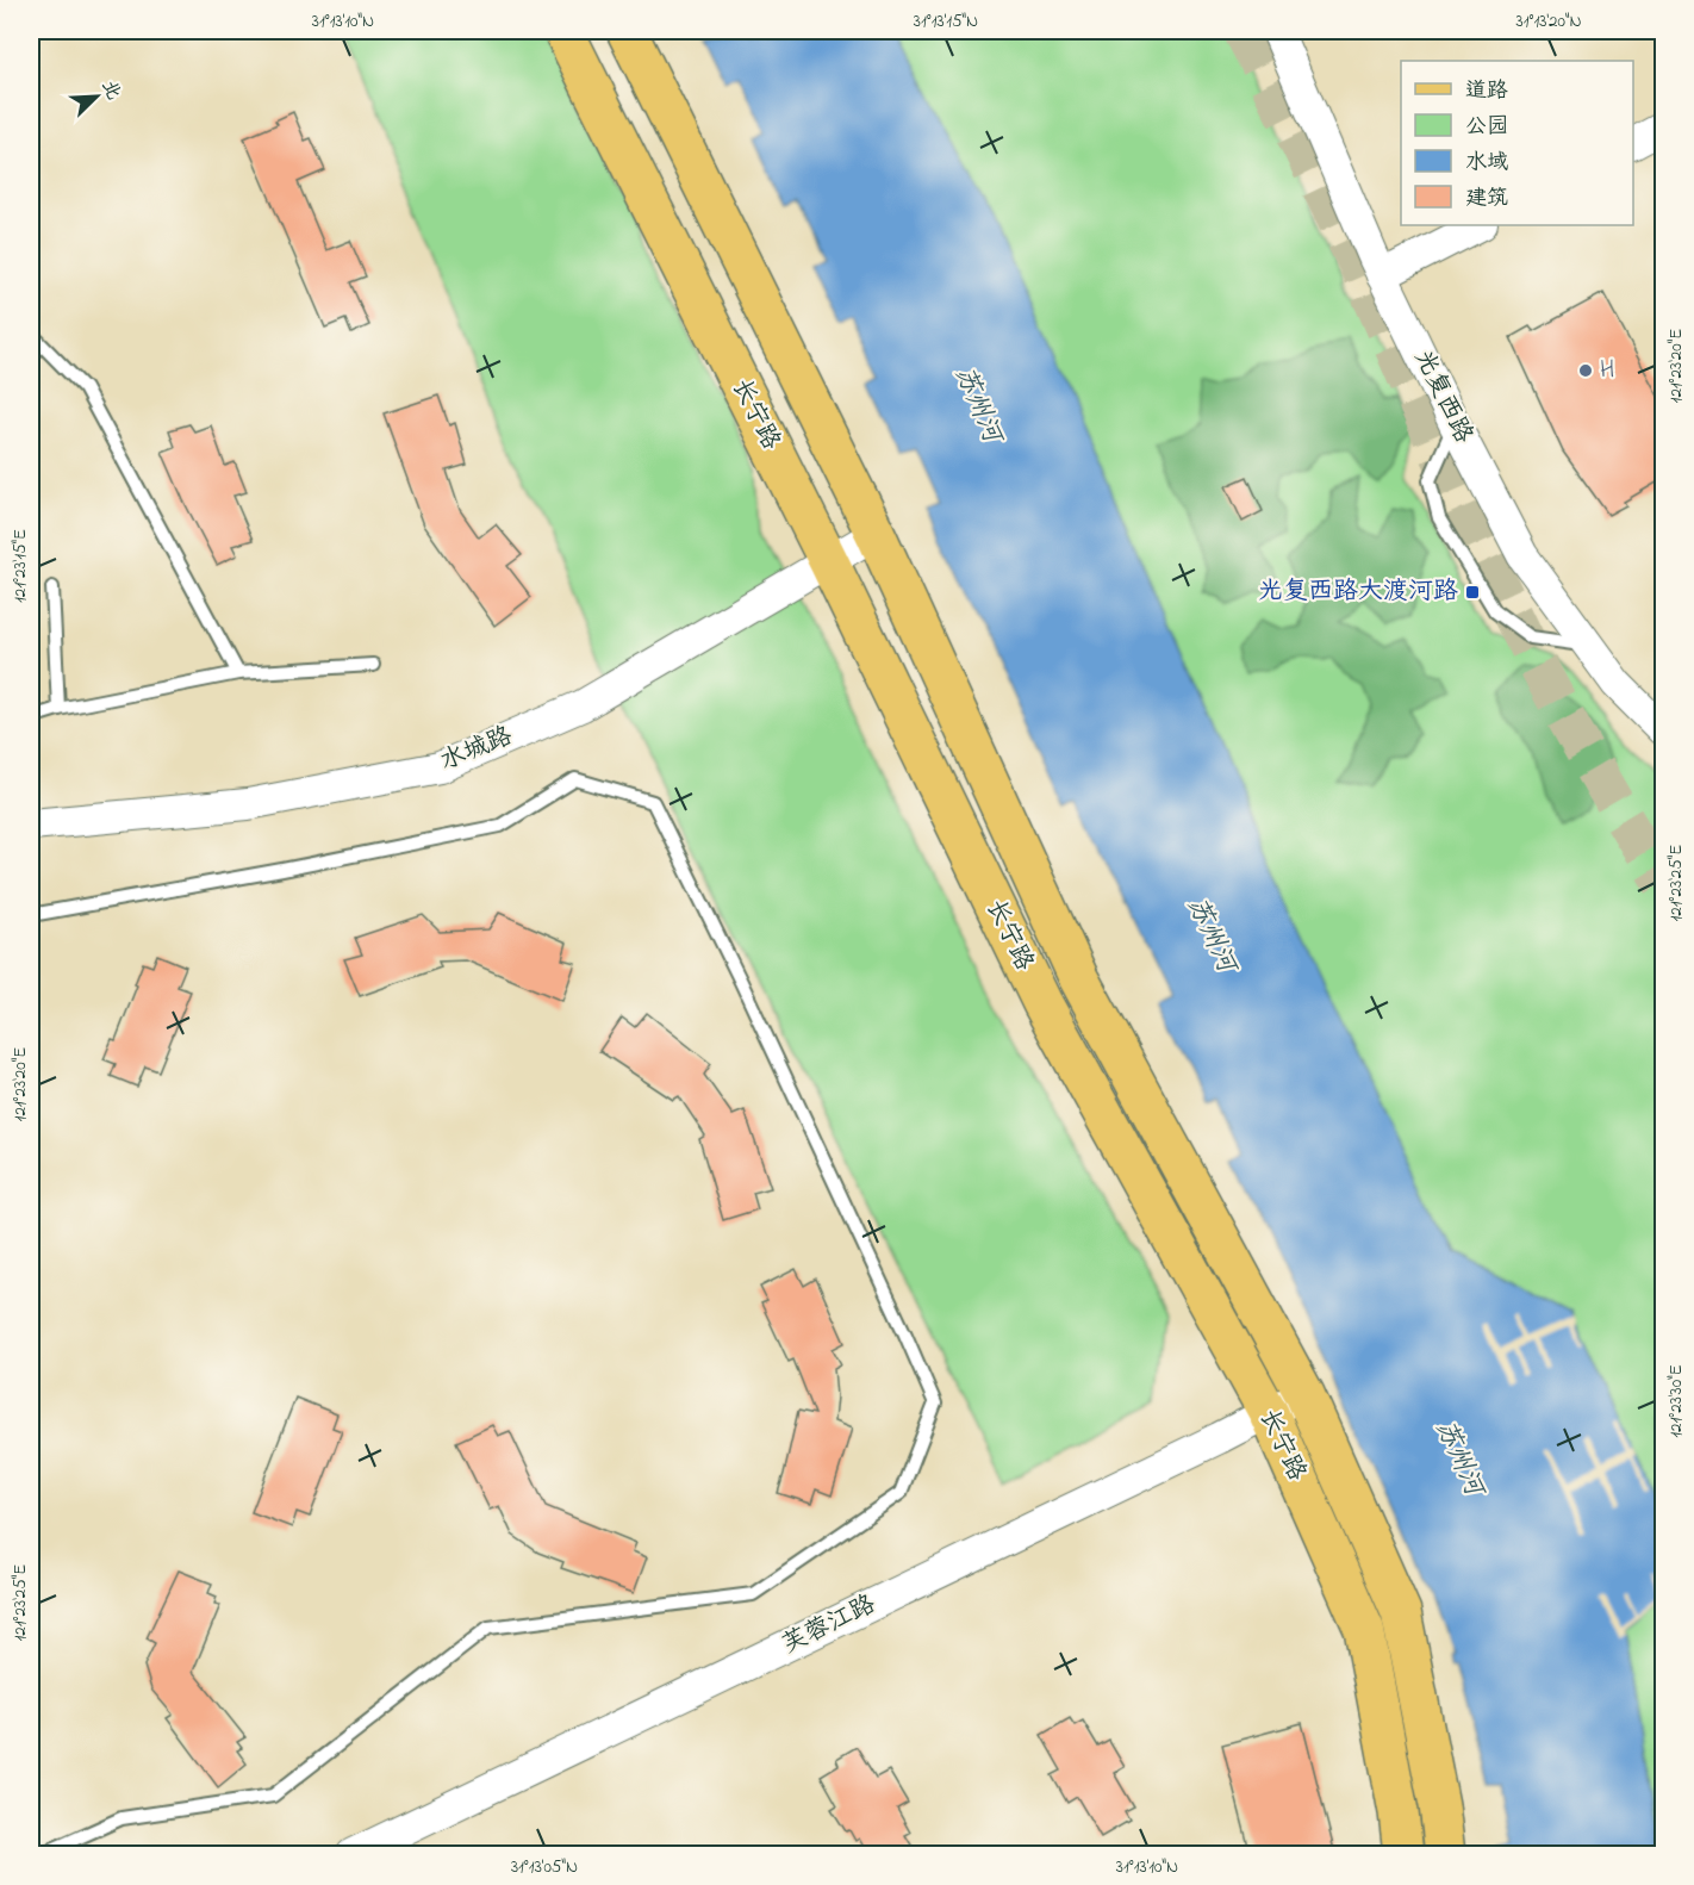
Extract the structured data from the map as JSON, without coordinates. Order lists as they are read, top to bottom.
{
  "streets": {
    "main road": ["长宁路"],
    "street": ["光复西路", "水城路", "芙蓉江路"]
  },
  "crossings": [
    ["长宁路", "水城路"],
    ["长宁路", "芙蓉江路"]
  ],
  "water": ["苏州河"],
  "places": {
    "other": ["H"],
    "transit": ["光复西路大渡河路"]
  },
  "legend": [
    "道路",
    "公园",
    "水域",
    "建筑"
  ],
  "north": "top right",
  "coordinates": [
    "31°13'10\"N",
    "31°13'15\"N",
    "31°13'20\"N",
    "121°23'20\"E",
    "121°23'15\"E",
    "121°23'25\"E",
    "121°23'30\"E",
    "31°13'05\"N"
  ]
}
